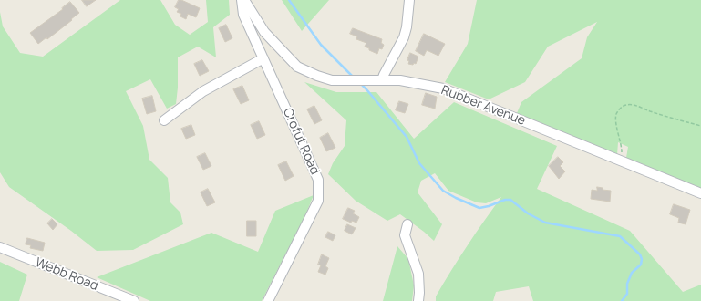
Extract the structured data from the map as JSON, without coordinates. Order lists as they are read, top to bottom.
{
  "streets": {
    "street": ["Rubber Avenue", "Crofut Road", "Webb Road"]
  }
}
